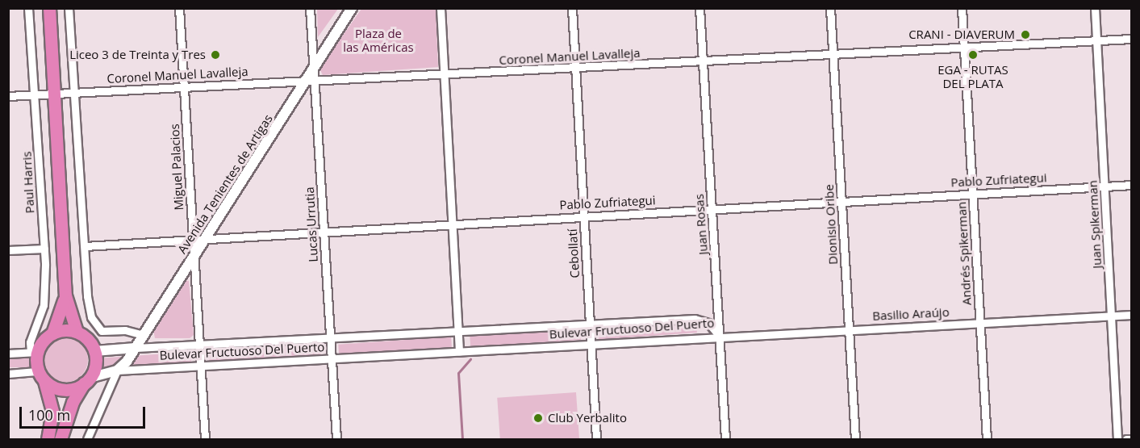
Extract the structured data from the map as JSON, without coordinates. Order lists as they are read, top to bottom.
{
  "streets": {
    "street": [
      "Coronel Manuel Lavalleja",
      "Miguel Palacios",
      "Pablo Zufriategui",
      "Paul Harris",
      "Avenida Tenientes de Artigas",
      "Lucas Urrutia",
      "Juan Rosas",
      "Dionisio Oribe",
      "Juan Spikerman",
      "Cebollatí",
      "Andrés Spikerman",
      "Basilio Araújo",
      "Bulevar Fructuoso Del Puerto"
    ]
  },
  "crossings": [
    ["Coronel Manuel Lavalleja", "Miguel Palacios"],
    ["Coronel Manuel Lavalleja", "Paul Harris"],
    ["Coronel Manuel Lavalleja", "Avenida Tenientes de Artigas"],
    ["Coronel Manuel Lavalleja", "Lucas Urrutia"],
    ["Coronel Manuel Lavalleja", "Juan Rosas"],
    ["Coronel Manuel Lavalleja", "Dionisio Oribe"],
    ["Coronel Manuel Lavalleja", "Juan Spikerman"],
    ["Coronel Manuel Lavalleja", "Cebollatí"],
    ["Coronel Manuel Lavalleja", "Andrés Spikerman"],
    ["Miguel Palacios", "Pablo Zufriategui"],
    ["Miguel Palacios", "Avenida Tenientes de Artigas"],
    ["Miguel Palacios", "Bulevar Fructuoso Del Puerto"],
    ["Pablo Zufriategui", "Avenida Tenientes de Artigas"],
    ["Pablo Zufriategui", "Lucas Urrutia"],
    ["Pablo Zufriategui", "Juan Rosas"],
    ["Pablo Zufriategui", "Dionisio Oribe"],
    ["Pablo Zufriategui", "Juan Spikerman"],
    ["Pablo Zufriategui", "Cebollatí"],
    ["Pablo Zufriategui", "Andrés Spikerman"],
    ["Paul Harris", "Bulevar Fructuoso Del Puerto"],
    ["Avenida Tenientes de Artigas", "Lucas Urrutia"],
    ["Avenida Tenientes de Artigas", "Bulevar Fructuoso Del Puerto"],
    ["Lucas Urrutia", "Bulevar Fructuoso Del Puerto"],
    ["Juan Rosas", "Basilio Araújo"],
    ["Juan Rosas", "Bulevar Fructuoso Del Puerto"],
    ["Dionisio Oribe", "Basilio Araújo"],
    ["Juan Spikerman", "Basilio Araújo"],
    ["Cebollatí", "Bulevar Fructuoso Del Puerto"],
    ["Andrés Spikerman", "Basilio Araújo"],
    ["Basilio Araújo", "Bulevar Fructuoso Del Puerto"]
  ],
  "parks": ["Plaza de las Américas"],
  "places": [
    "CRANI - DIAVERUM",
    "Liceo 3 de Treinta y Tres",
    "EGA - RUTAS DEL PLATA",
    "Club Yerbalito"
  ],
  "scale_bar": "100 m"
}
